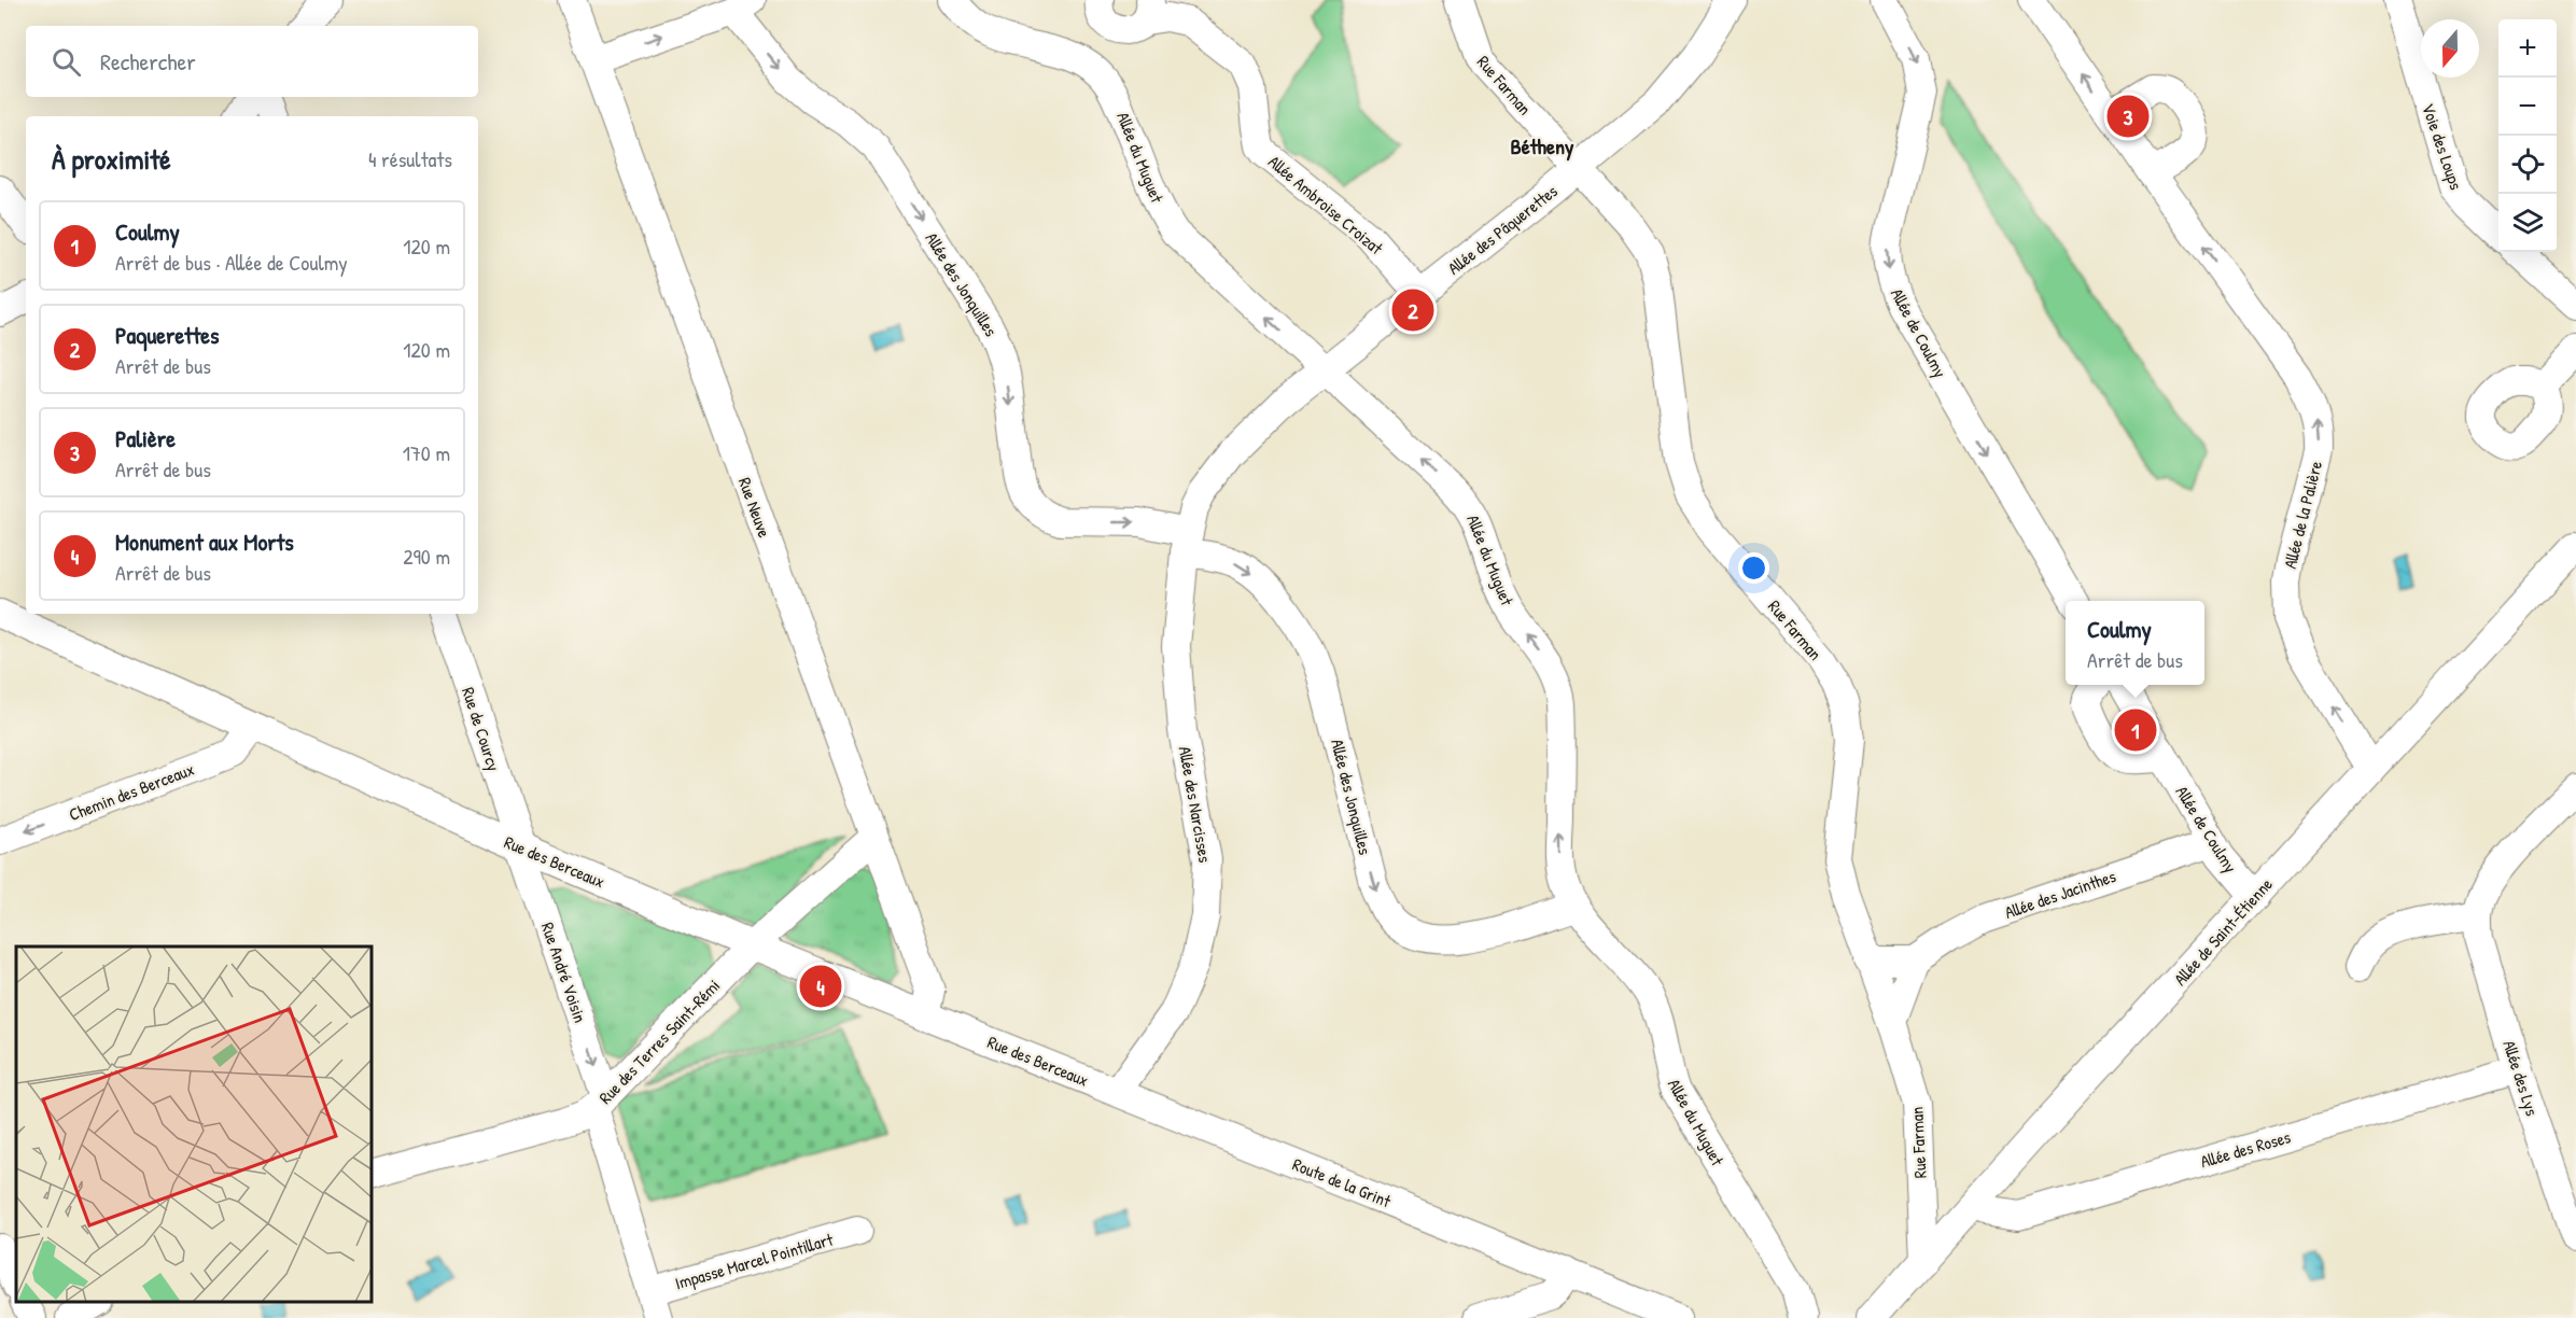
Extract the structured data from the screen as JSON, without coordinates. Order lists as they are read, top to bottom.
{
  "streets": {
    "street": [
      "Rue Farman",
      "Voie des Loups",
      "Allée du Muguet",
      "Allée Ambroise Croizat",
      "Allée des Pâquerettes",
      "Allée des Jonquilles",
      "Allée de Coulmy",
      "Rue Neuve",
      "Allée de la Palière",
      "Rue de Courcy",
      "Chemin des Berceaux",
      "Allée des Narcisses",
      "Rue des Berceaux",
      "Allée des Jacinthes",
      "Allée de Saint-Étienne",
      "Rue André Voisin",
      "Rue des Terres Saint-Rémi",
      "Allée des Lys",
      "Allée des Roses",
      "Route de la Grint",
      "Impasse Marcel Pointillart"
    ]
  },
  "crossings": [
    ["Rue Farman", "Allée des Pâquerettes"],
    ["Rue Farman", "Allée de Saint-Étienne"],
    ["Allée du Muguet", "Allée des Pâquerettes"],
    ["Allée du Muguet", "Allée des Jonquilles"],
    ["Allée Ambroise Croizat", "Allée des Pâquerettes"],
    ["Allée des Pâquerettes", "Allée des Jonquilles"],
    ["Allée des Pâquerettes", "Allée des Narcisses"],
    ["Allée des Jonquilles", "Allée des Narcisses"],
    ["Allée de Coulmy", "Allée des Jacinthes"],
    ["Allée de Coulmy", "Allée de Saint-Étienne"],
    ["Rue Neuve", "Rue des Berceaux"],
    ["Rue Neuve", "Rue des Terres Saint-Rémi"],
    ["Allée de la Palière", "Allée de Saint-Étienne"],
    ["Rue de Courcy", "Rue des Berceaux"],
    ["Rue de Courcy", "Rue André Voisin"],
    ["Chemin des Berceaux", "Rue des Berceaux"],
    ["Allée des Narcisses", "Rue des Berceaux"],
    ["Allée des Narcisses", "Route de la Grint"],
    ["Rue des Berceaux", "Rue André Voisin"],
    ["Rue des Berceaux", "Rue des Terres Saint-Rémi"],
    ["Rue des Berceaux", "Route de la Grint"],
    ["Allée de Saint-Étienne", "Allée des Roses"],
    ["Rue André Voisin", "Rue des Terres Saint-Rémi"],
    ["Rue André Voisin", "Impasse Marcel Pointillart"],
    ["Allée des Lys", "Allée des Roses"]
  ],
  "one_way": [
    "Allée du Muguet",
    "Allée des Jonquilles",
    "Allée de Coulmy",
    "Allée de la Palière",
    "Chemin des Berceaux",
    "Rue André Voisin"
  ],
  "districts": ["Bétheny"],
  "north": "bottom",
  "page": {
    "map_buttons": ["+", "−"],
    "search": "Rechercher",
    "pins": [
      "3",
      "2",
      "1",
      "4"
    ],
    "heading": ["À proximité", "4 résultats"],
    "list": [
      {
        "mark": "1",
        "name": "Coulmy",
        "note": "Arrêt de bus · Allée de Coulmy",
        "value": "120 m"
      },
      {
        "mark": "2",
        "name": "Paquerettes",
        "note": "Arrêt de bus",
        "value": "120 m"
      },
      {
        "mark": "3",
        "name": "Palière",
        "note": "Arrêt de bus",
        "value": "170 m"
      },
      {
        "mark": "4",
        "name": "Monument aux Morts",
        "note": "Arrêt de bus",
        "value": "290 m"
      }
    ],
    "popup": ["Coulmy", "Arrêt de bus"]
  }
}
